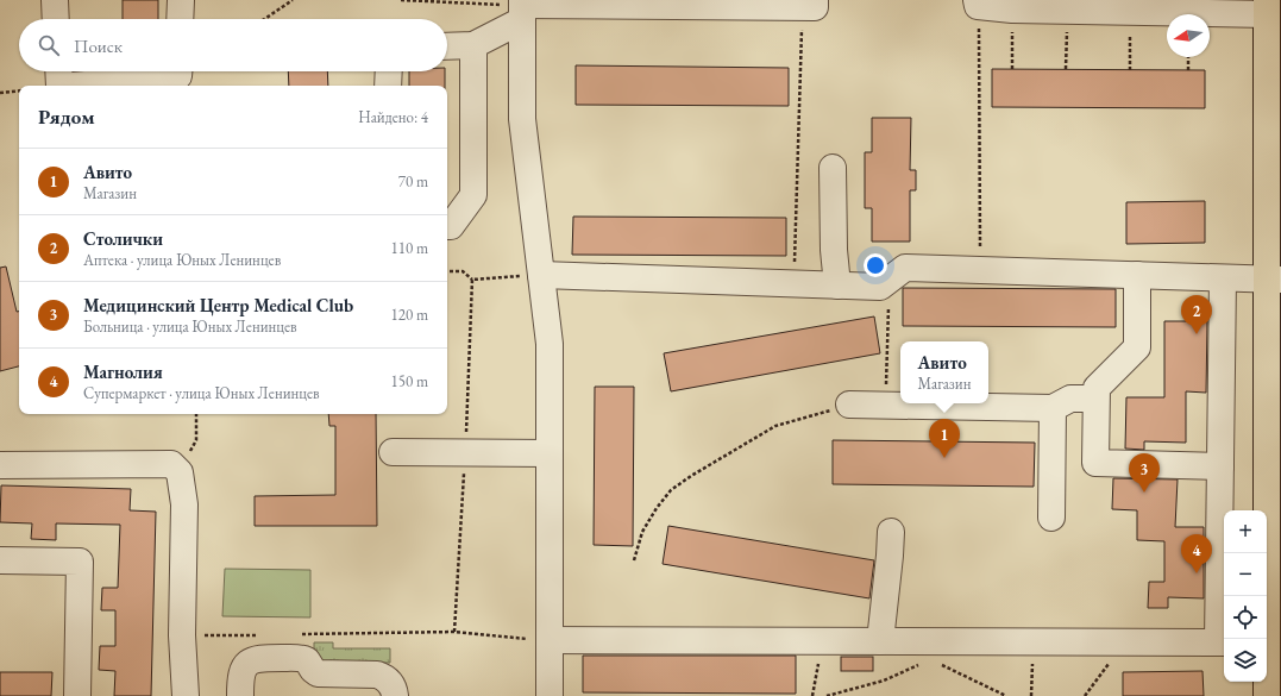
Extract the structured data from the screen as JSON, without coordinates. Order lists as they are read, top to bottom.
{
  "north": "left",
  "page": {
    "search": "Поиск",
    "heading": ["Рядом", "Найдено: 4"],
    "list": [
      {
        "mark": "1",
        "name": "Авито",
        "note": "Магазин",
        "value": "70 m"
      },
      {
        "mark": "2",
        "name": "Столички",
        "note": "Аптека · улица Юных Ленинцев",
        "value": "110 m"
      },
      {
        "mark": "3",
        "name": "Медицинский Центр Medical Club",
        "note": "Больница · улица Юных Ленинцев",
        "value": "120 m"
      },
      {
        "mark": "4",
        "name": "Магнолия",
        "note": "Супермаркет · улица Юных Ленинцев",
        "value": "150 m"
      }
    ],
    "pins": [
      "2",
      "1",
      "3",
      "4"
    ],
    "popup": ["Авито", "Магазин"],
    "map_buttons": ["+", "−"]
  }
}
